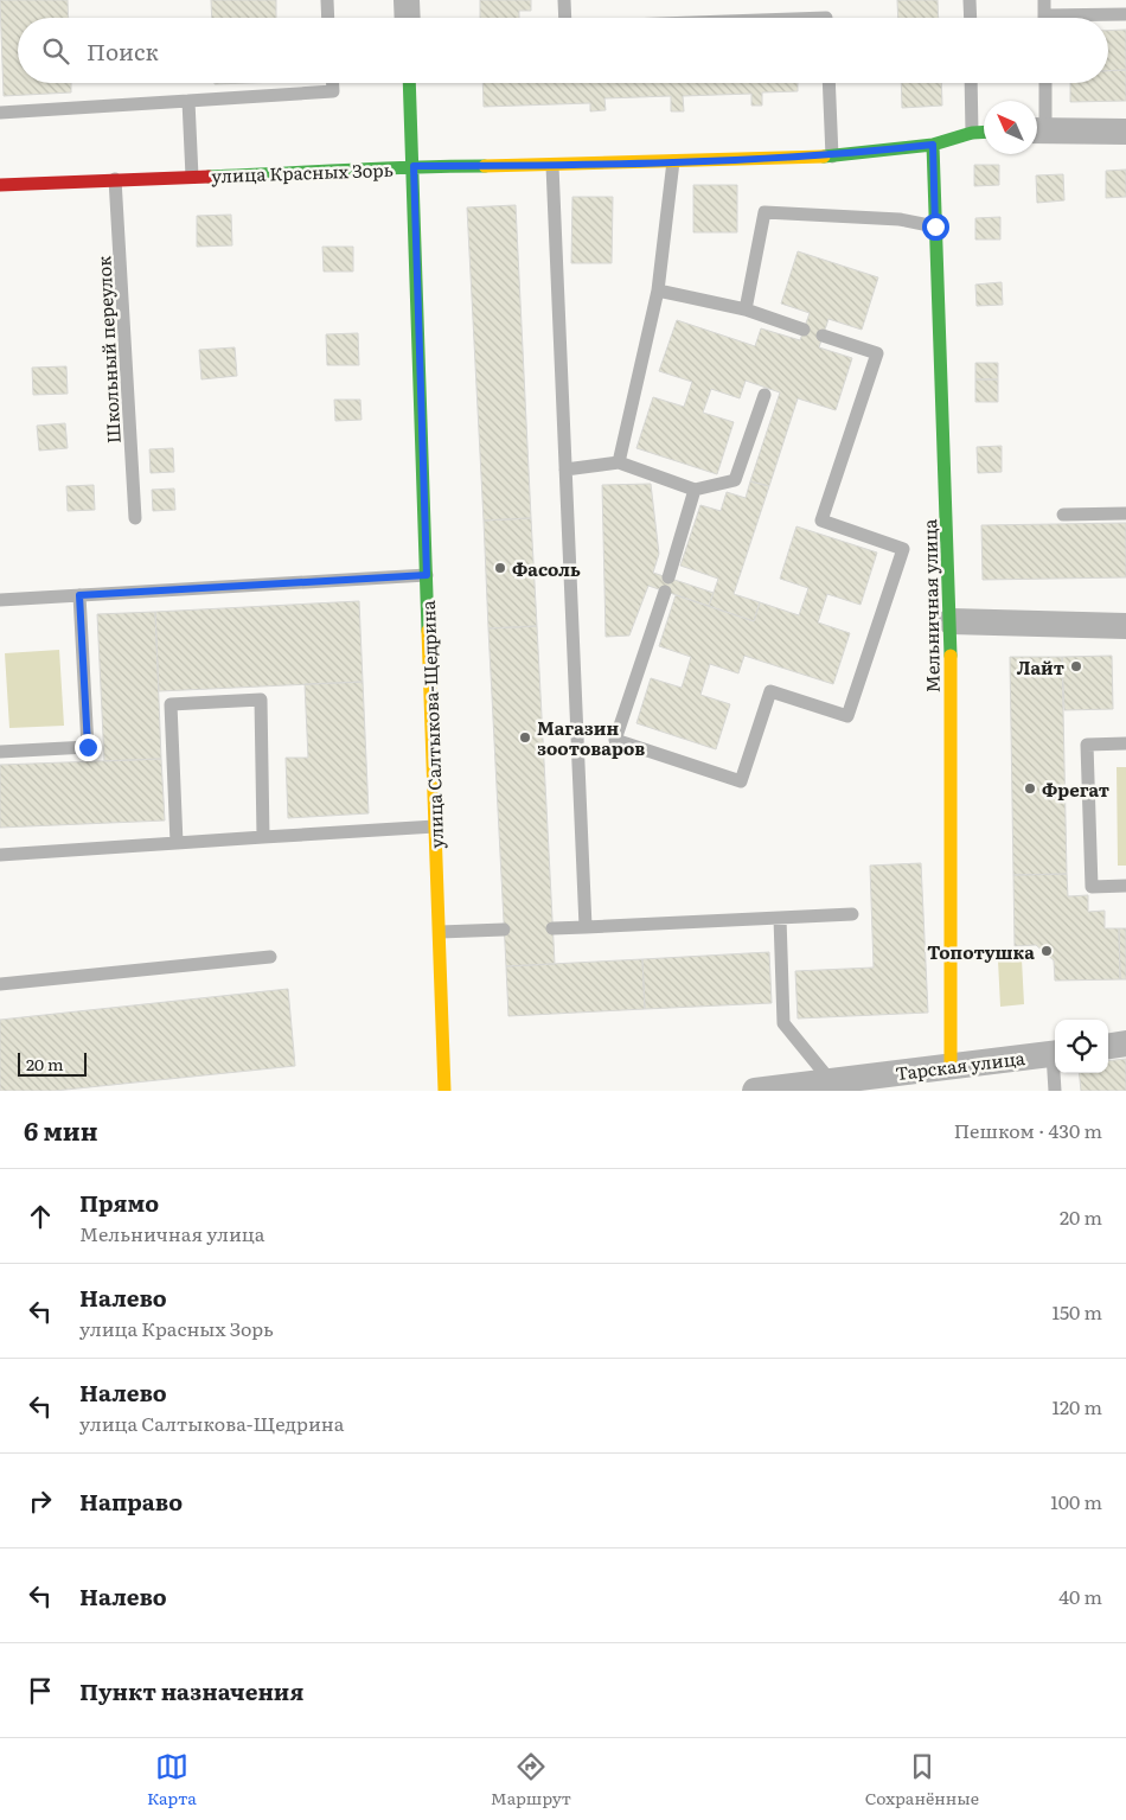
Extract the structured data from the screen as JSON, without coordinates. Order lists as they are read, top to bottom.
{
  "streets": {
    "street": [
      "улица Красных Зорь",
      "Мельничная улица",
      "улица Салтыкова-Щедрина",
      "Тарская улица"
    ],
    "lane": ["Школьный переулок"]
  },
  "crossings": [
    ["улица Красных Зорь", "Школьный переулок"],
    ["улица Красных Зорь", "Мельничная улица"],
    ["улица Красных Зорь", "улица Салтыкова-Щедрина"],
    ["Мельничная улица", "Тарская улица"]
  ],
  "places": [
    "Фасоль",
    "Лайт",
    "Магазин зоотоваров",
    "Фрегат",
    "Топотушка"
  ],
  "scale_bar": "20 m",
  "north": "top left",
  "page": {
    "search": "Поиск",
    "scale": "20 m",
    "heading": ["6 мин", "Пешком · 430 m"],
    "list": [
      ["Прямо", "Мельничная улица", "20 m"],
      ["Налево", "улица Красных Зорь", "150 m"],
      ["Налево", "улица Салтыкова-Щедрина", "120 m"],
      ["Направо", "100 m"],
      ["Налево", "40 m"],
      "Пункт назначения"
    ],
    "nav": ["Карта", "Маршрут", "Сохранённые"]
  }
}
